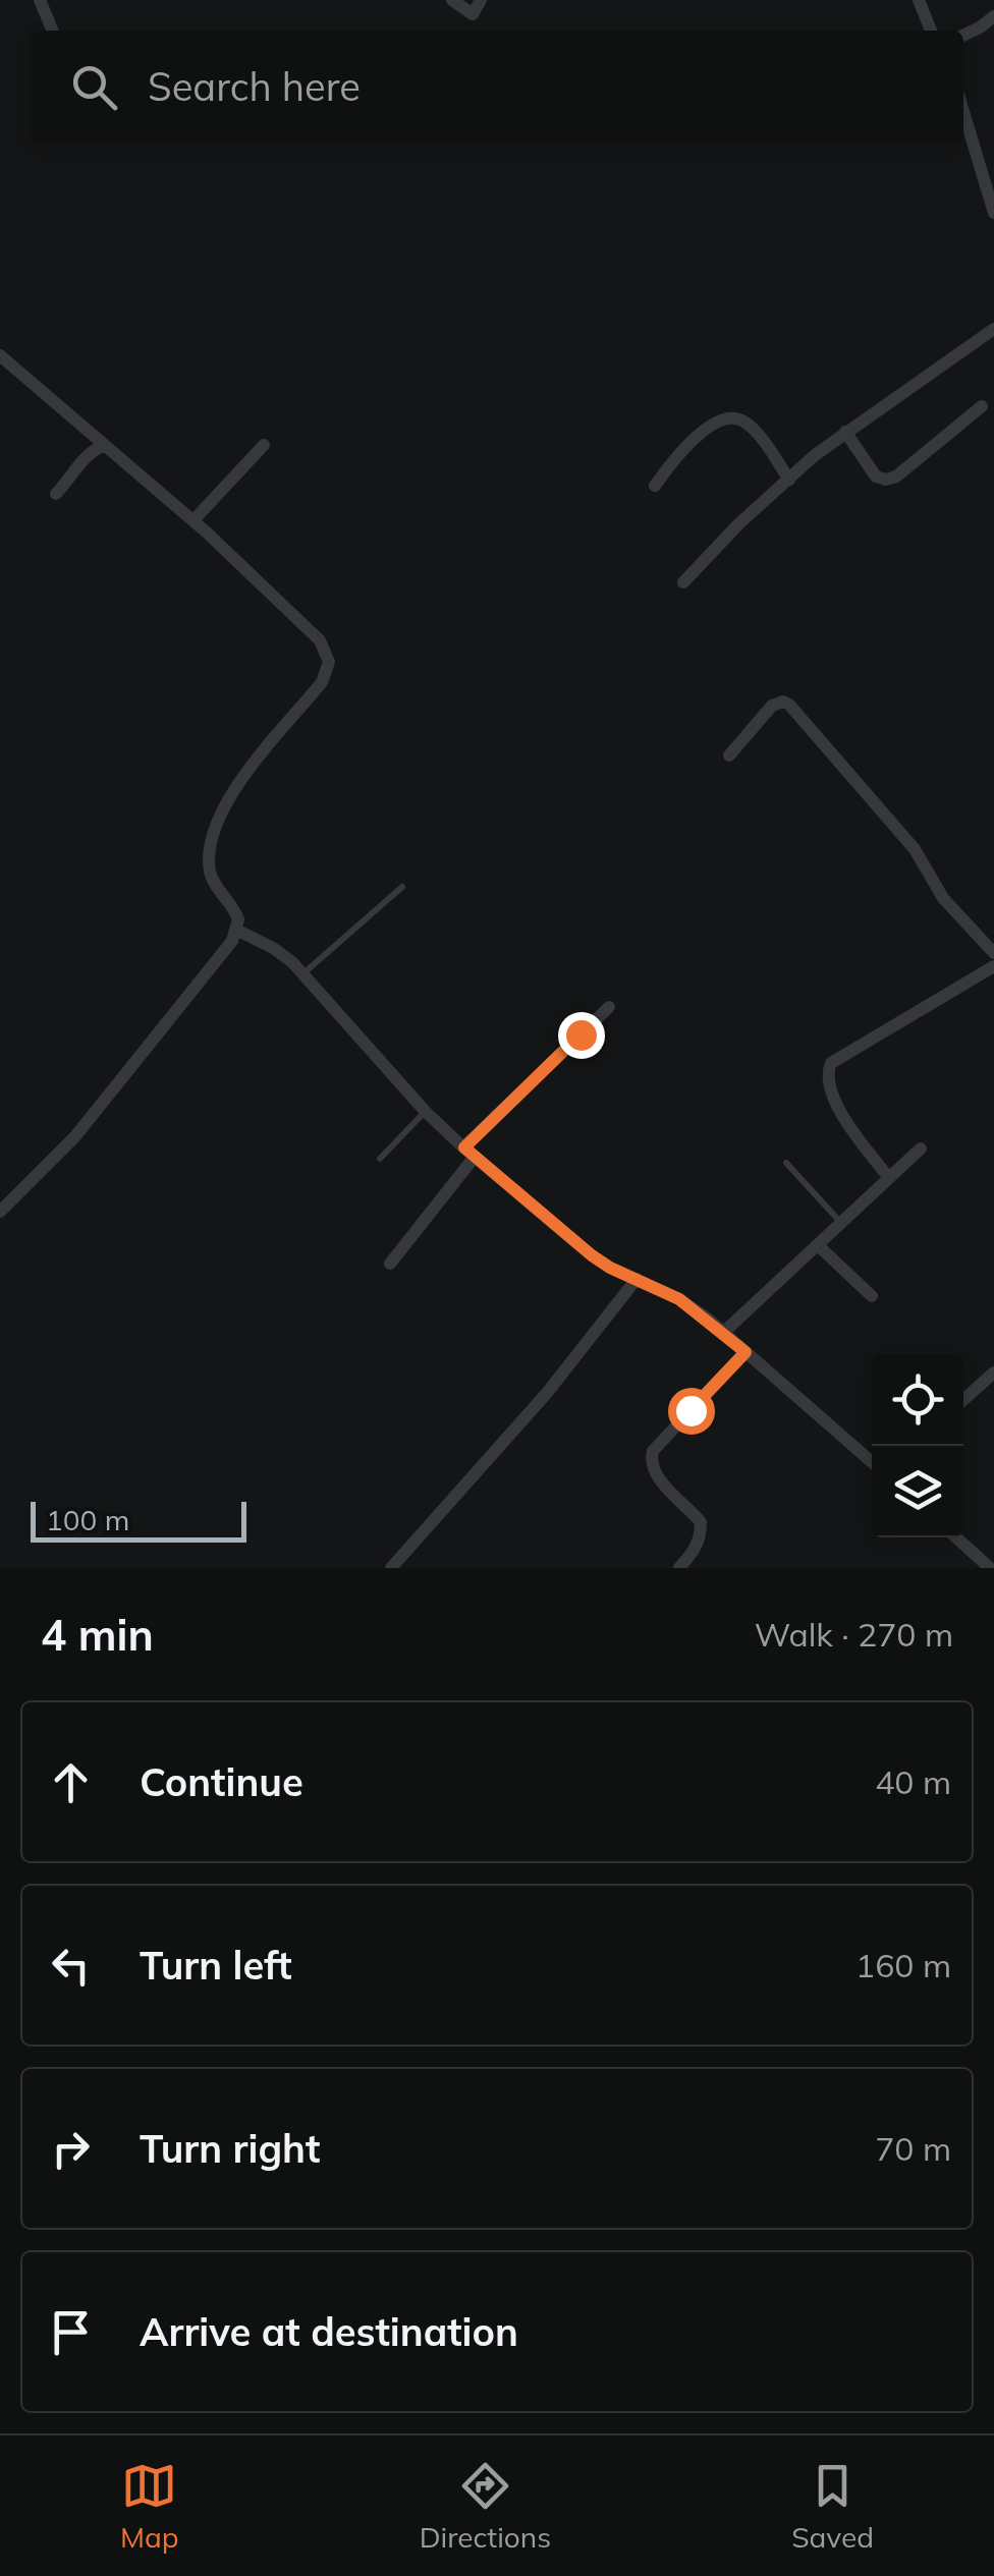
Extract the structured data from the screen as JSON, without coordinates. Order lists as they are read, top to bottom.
{
  "scale_bar": "100 m",
  "page": {
    "search": "Search here",
    "scale": "100 m",
    "heading": ["4 min", "Walk · 270 m"],
    "list": [
      ["Continue", "40 m"],
      ["Turn left", "160 m"],
      ["Turn right", "70 m"],
      "Arrive at destination"
    ],
    "nav": ["Map", "Directions", "Saved"]
  }
}
